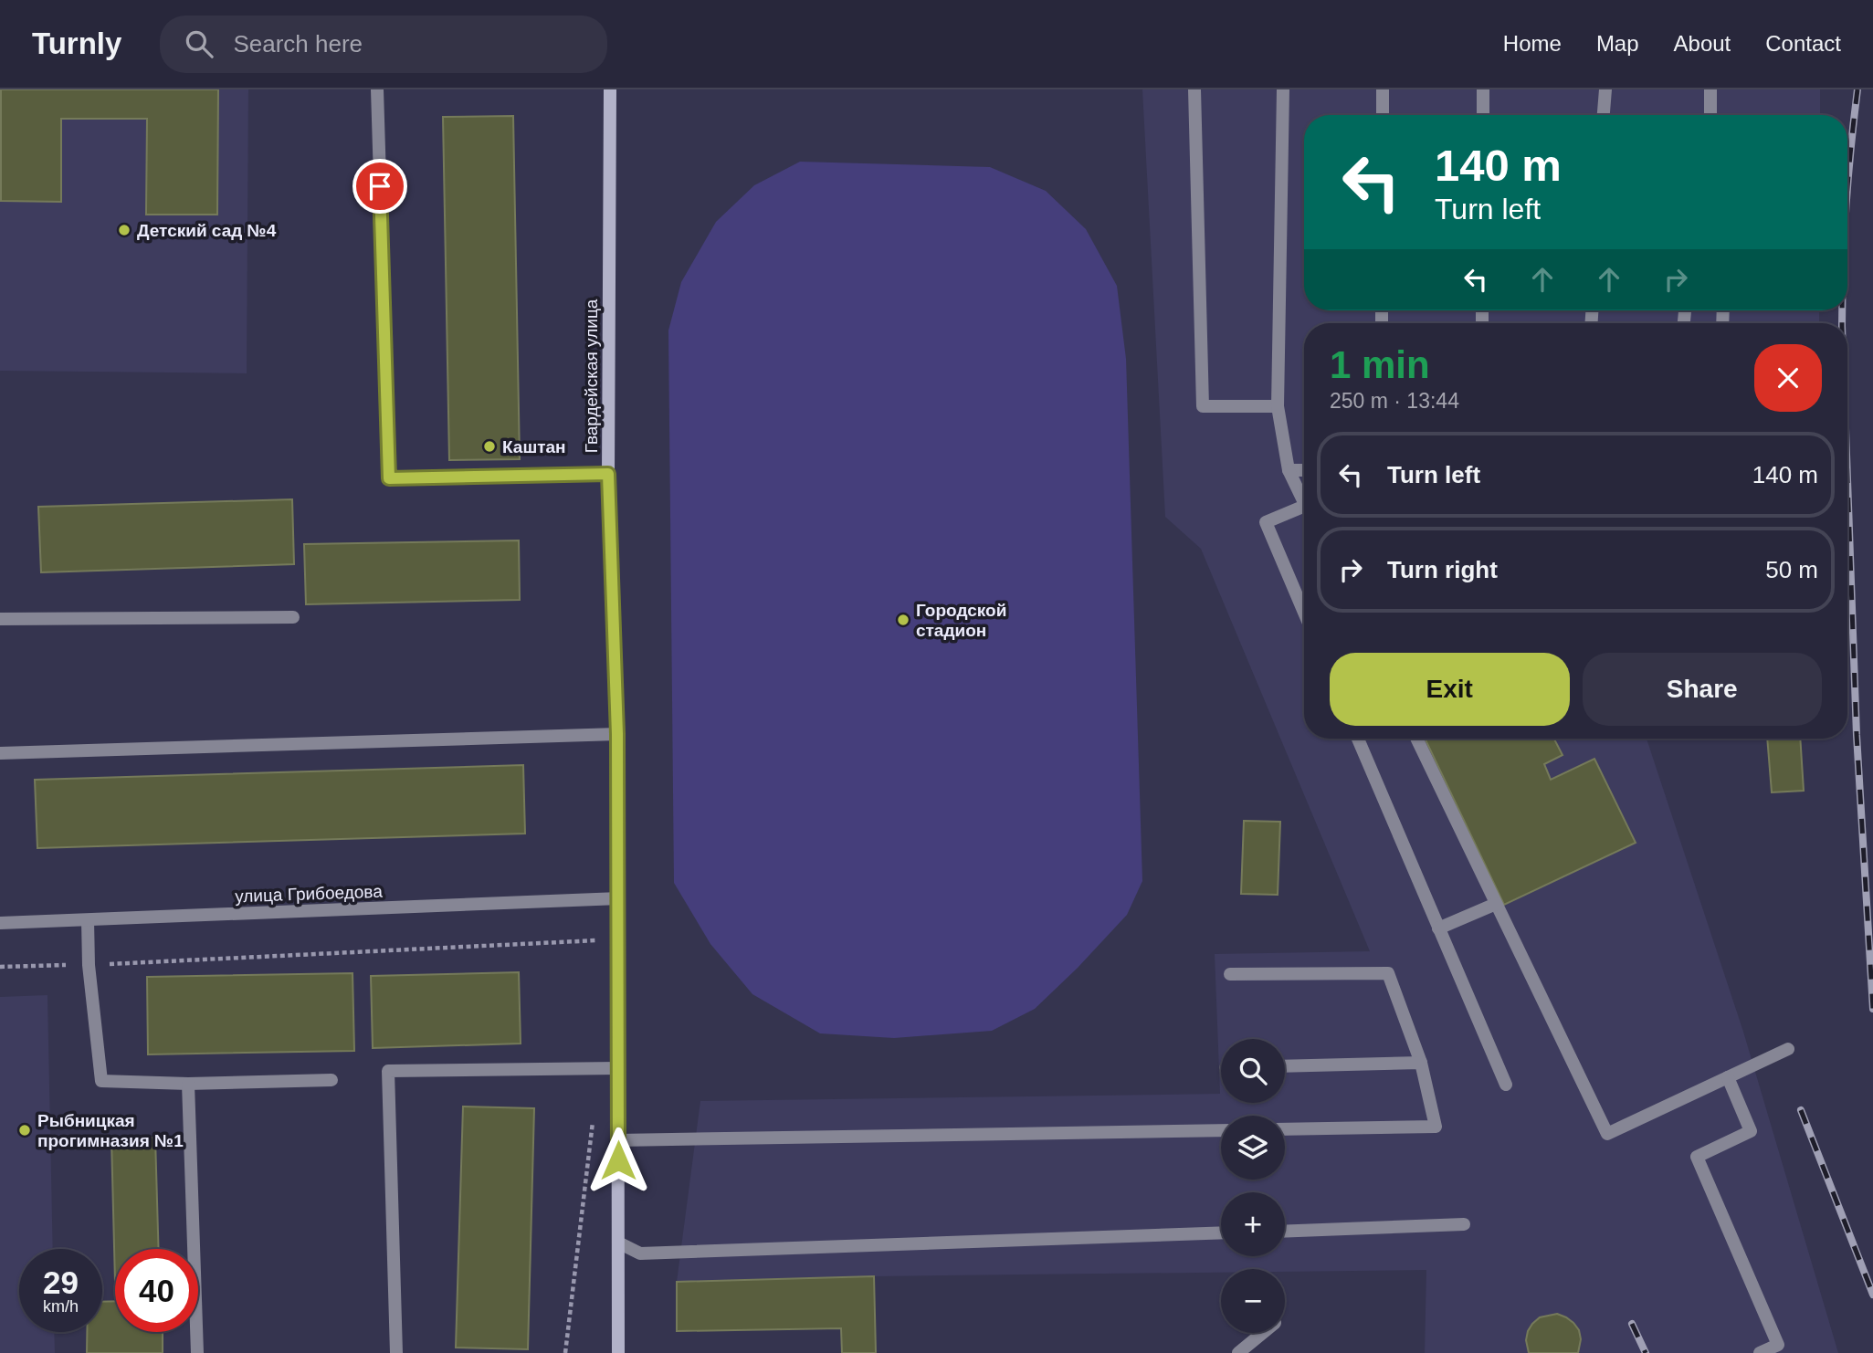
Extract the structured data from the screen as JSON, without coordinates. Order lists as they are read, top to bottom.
{
  "streets": {
    "street": ["Гвардейская улица", "улица Грибоедова"]
  },
  "crossings": [
    ["Гвардейская улица", "улица Грибоедова"]
  ],
  "places": [
    "Детский сад №4",
    "Каштан",
    "Городской стадион",
    "Рыбницкая прогимназия №1"
  ],
  "page": {
    "header": "Turnly",
    "search": "Search here",
    "nav": [
      "Home",
      "Map",
      "About",
      "Contact"
    ],
    "turn": ["140 m", "Turn left"],
    "heading": ["1 min", "250 m · 13:44"],
    "list": [
      {
        "name": "Turn left",
        "value": "140 m"
      },
      {
        "name": "Turn right",
        "value": "50 m"
      }
    ],
    "buttons": ["Exit", "Share"],
    "map_buttons": ["+", "−"],
    "speed": "29 km/h",
    "limit": "40"
  }
}
